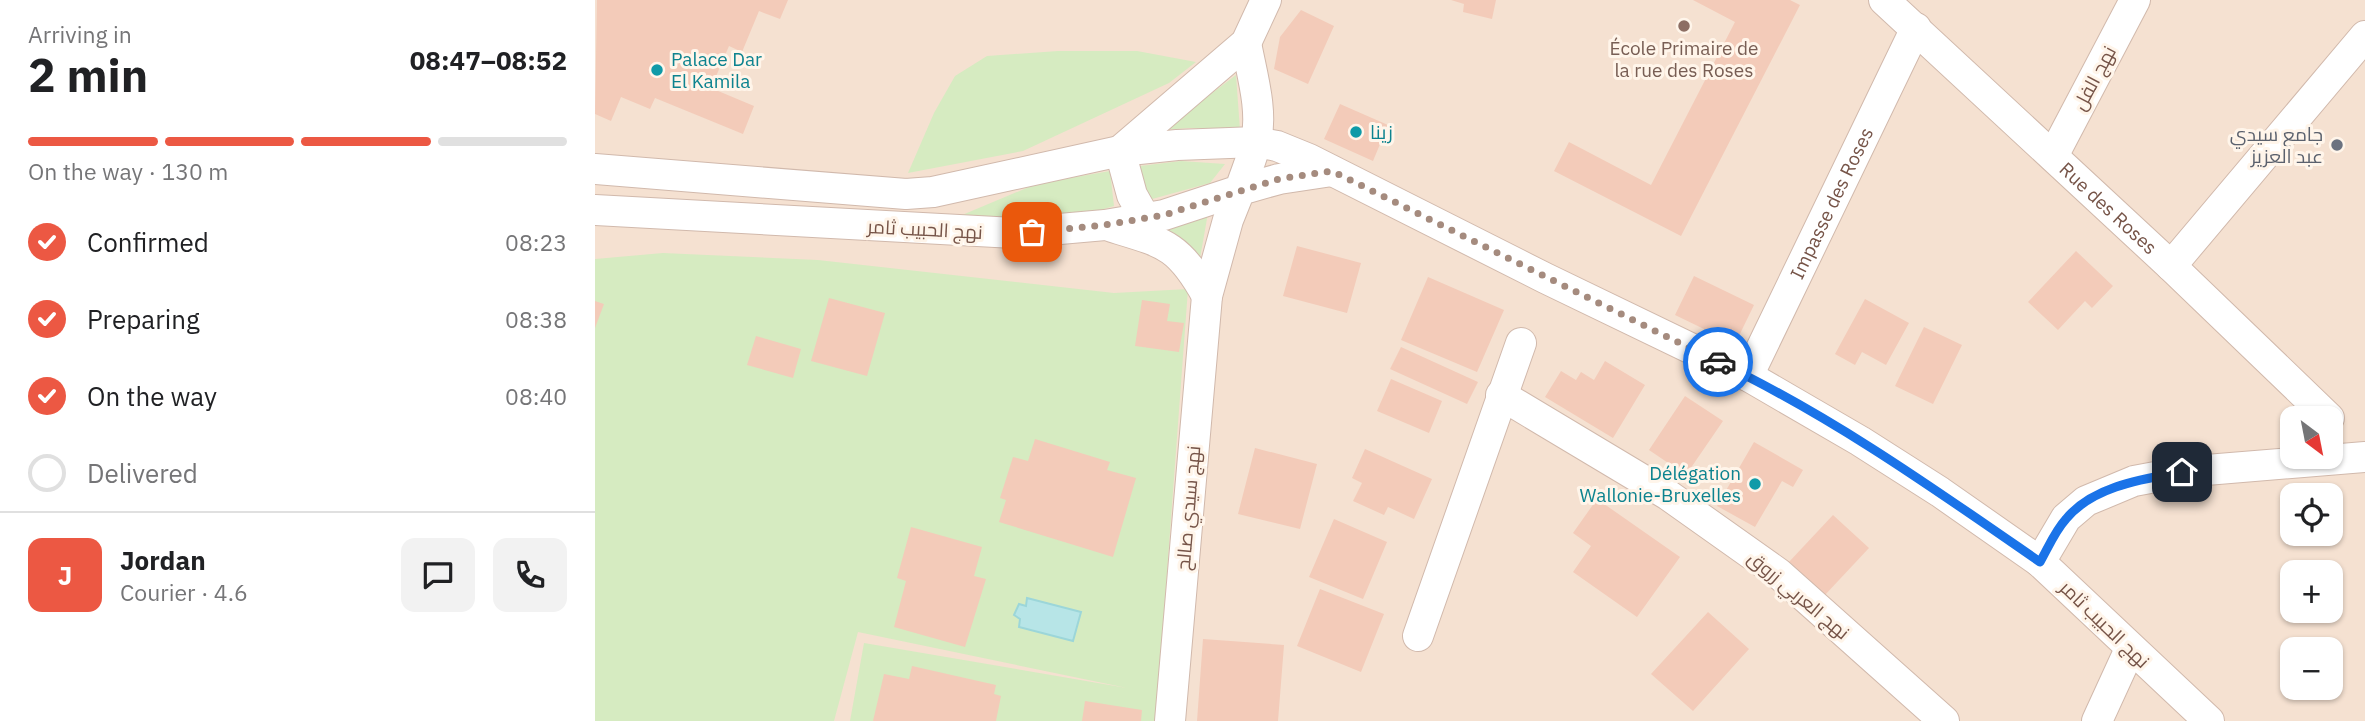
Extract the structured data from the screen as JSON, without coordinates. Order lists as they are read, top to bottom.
{
  "streets": {
    "street": [
      "نهج الفل",
      "Impasse des Roses",
      "Rue des Roses",
      "نهج الحبيب ثامر",
      "نهج سيدي صالح",
      "نهج العربي زروق"
    ]
  },
  "crossings": [
    ["نهج الفل", "Rue des Roses"],
    ["Impasse des Roses", "Rue des Roses"],
    ["Impasse des Roses", "نهج الحبيب ثامر"],
    ["نهج الحبيب ثامر", "نهج سيدي صالح"]
  ],
  "places": [
    "École Primaire de la rue des Roses",
    "Palace Dar El Kamila",
    "زينا",
    "جامع سيدي عبد العزيز",
    "Délégation Wallonie-Bruxelles"
  ],
  "north": "bottom right",
  "page": {
    "heading": ["2 min", "Arriving in", "08:47–08:52"],
    "panel": ["Jordan", "Courier · 4.6"],
    "bar": "On the way · 130 m",
    "list": [
      ["Confirmed", "08:23"],
      ["Preparing", "08:38"],
      ["On the way", "08:40"],
      "Delivered"
    ],
    "map_buttons": ["+", "−"],
    "round": "J"
  }
}
